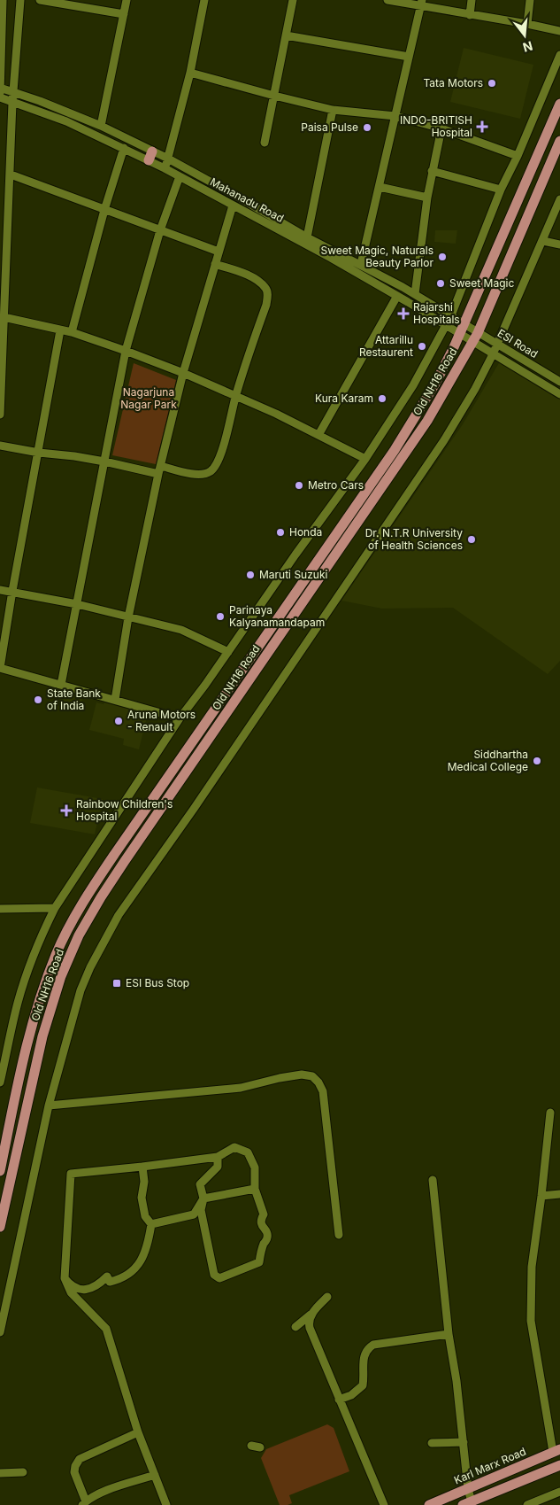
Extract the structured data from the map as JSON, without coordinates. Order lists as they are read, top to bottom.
{
  "streets": {
    "main road": ["Old NH16 Road", "Karl Marx Road"],
    "street": ["Mahanadu Road", "ESI Road"]
  },
  "crossings": [
    ["Mahanadu Road", "ESI Road"],
    ["Mahanadu Road", "Old NH16 Road"],
    ["ESI Road", "Old NH16 Road"]
  ],
  "parks": ["Nagarjuna Nagar Park"],
  "places": {
    "other": [
      "Tata Motors",
      "Paisa Pulse",
      "Sweet Magic, Naturals Beauty Parlor",
      "Sweet Magic",
      "Attarillu Restaurent",
      "Kura Karam",
      "Metro Cars",
      "Honda",
      "Dr. N.T.R University of Health Sciences",
      "Maruti Suzuki",
      "Parinaya Kalyanamandapam",
      "State Bank of India",
      "Aruna Motors - Renault",
      "Siddhartha Medical College"
    ],
    "health": ["INDO-BRITISH Hospital", "Rajarshi Hospitals", "Rainbow Children's Hospital"],
    "transit": ["ESI Bus Stop"]
  },
  "north": "bottom"
}
